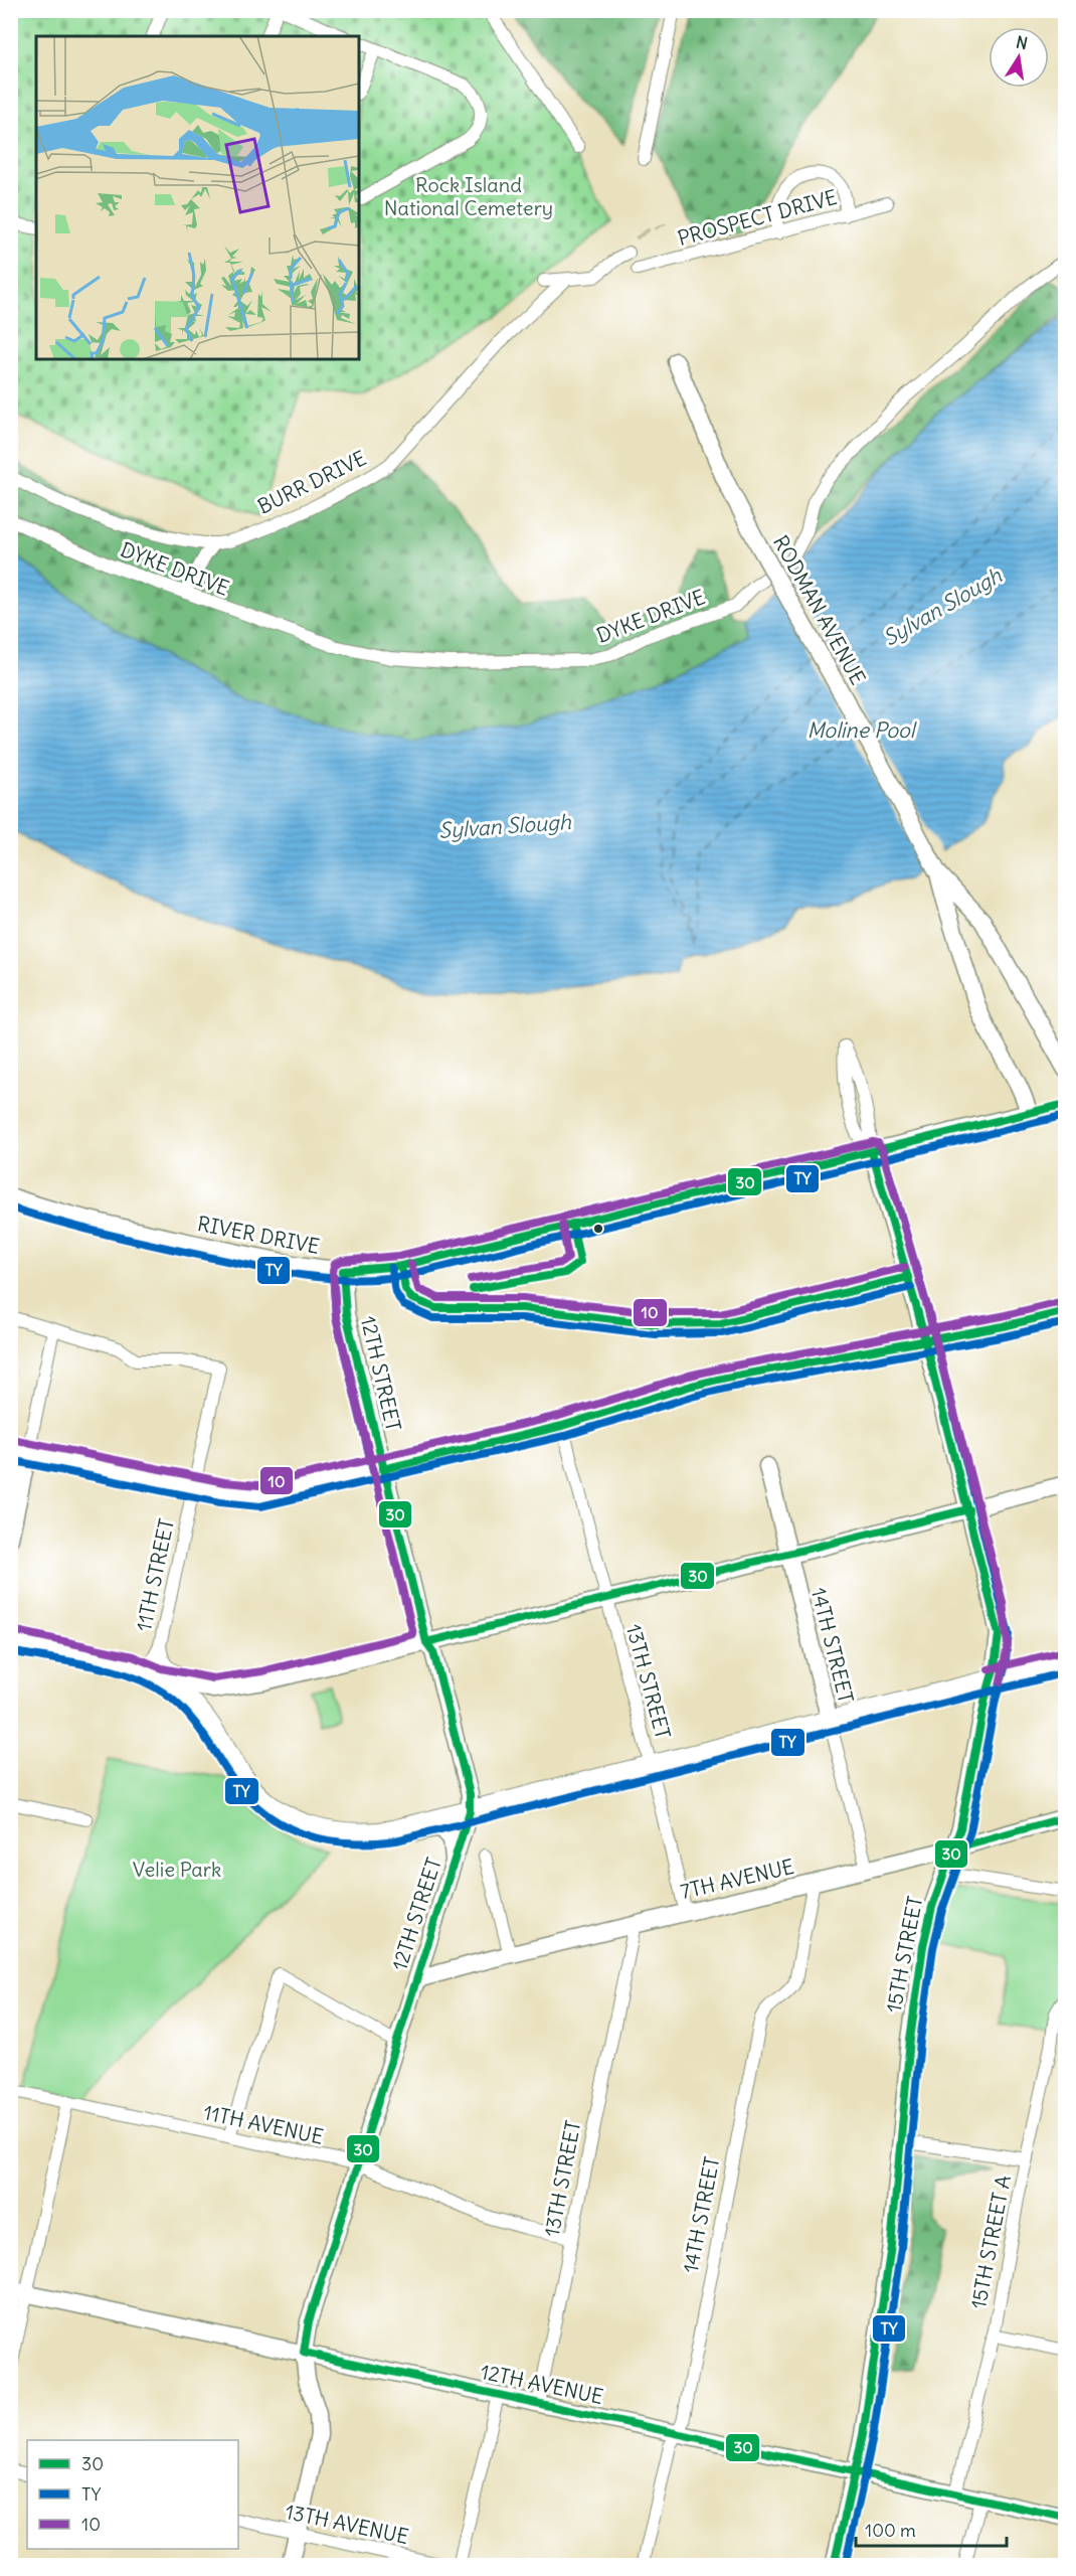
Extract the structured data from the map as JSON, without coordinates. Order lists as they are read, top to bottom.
{
  "streets": {
    "street": [
      "PROSPECT DRIVE",
      "BURR DRIVE",
      "DYKE DRIVE",
      "RODMAN AVENUE",
      "RIVER DRIVE",
      "12TH STREET",
      "11TH STREET",
      "14TH STREET",
      "13TH STREET",
      "7TH AVENUE",
      "15TH STREET",
      "11TH AVENUE",
      "15TH STREET A",
      "12TH AVENUE",
      "13TH AVENUE"
    ]
  },
  "crossings": [
    ["RODMAN AVENUE", "RIVER DRIVE"],
    ["RIVER DRIVE", "12TH STREET"],
    ["RIVER DRIVE", "15TH STREET"],
    ["12TH STREET", "7TH AVENUE"],
    ["12TH STREET", "11TH AVENUE"],
    ["12TH STREET", "12TH AVENUE"],
    ["12TH STREET", "13TH AVENUE"],
    ["14TH STREET", "7TH AVENUE"],
    ["14TH STREET", "12TH AVENUE"],
    ["13TH STREET", "7TH AVENUE"],
    ["13TH STREET", "11TH AVENUE"],
    ["13TH STREET", "12TH AVENUE"],
    ["7TH AVENUE", "15TH STREET"],
    ["15TH STREET A", "12TH AVENUE"]
  ],
  "water": ["Sylvan Slough", "Moline Pool"],
  "parks": ["Rock Island National Cemetery", "Velie Park"],
  "lines": ["transit line 30", "transit line TY", "transit line 10"],
  "legend": ["30", "TY", "10"],
  "scale_bar": "100 m",
  "north": "top"
}
